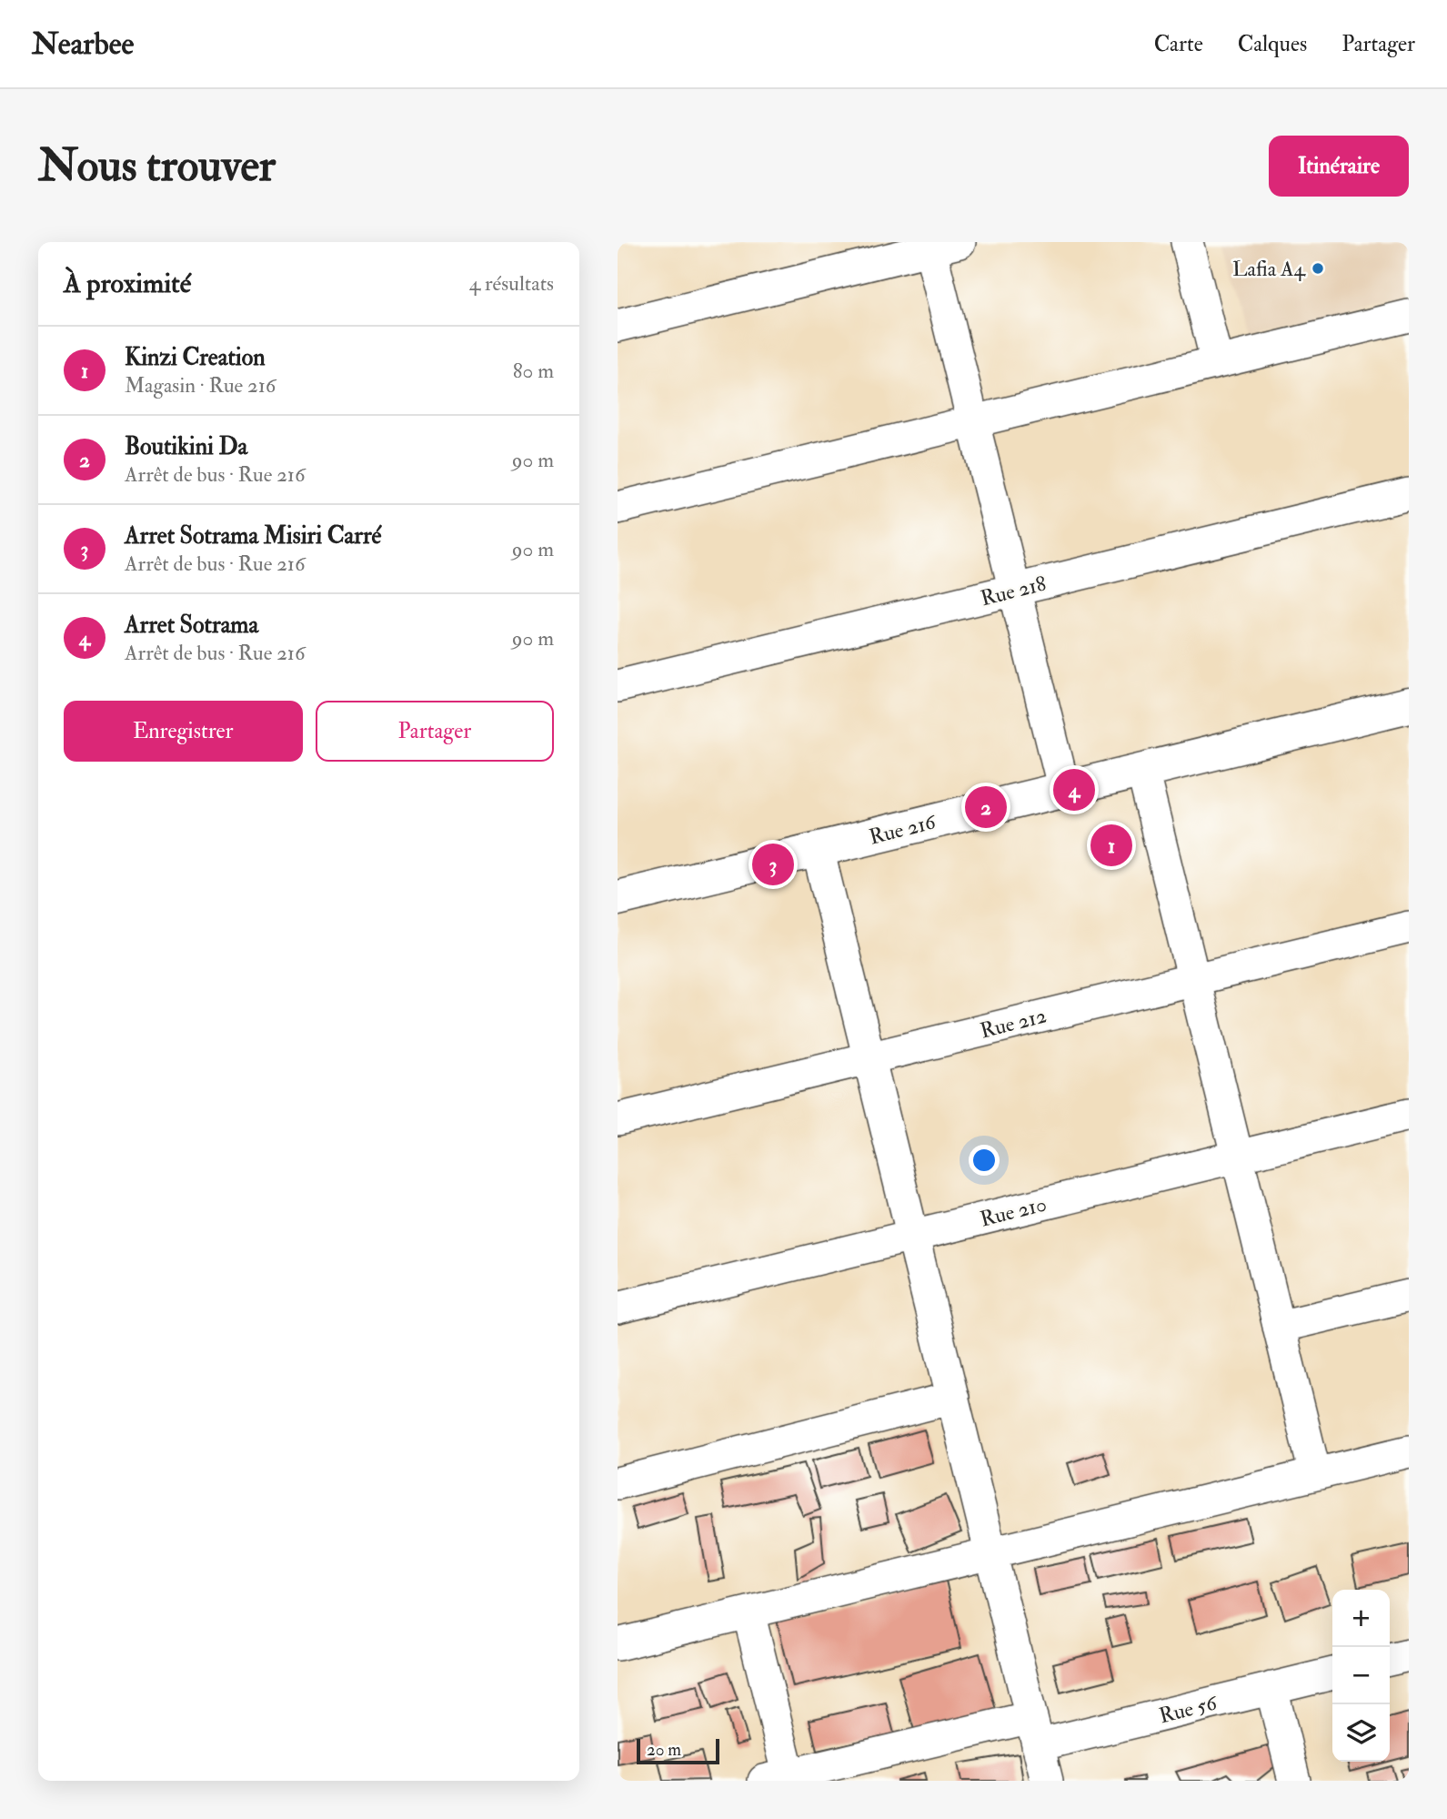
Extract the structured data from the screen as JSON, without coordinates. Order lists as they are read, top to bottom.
{
  "streets": {
    "street": [
      "Rue 218",
      "Rue 216",
      "Rue 212",
      "Rue 210",
      "Rue 56"
    ]
  },
  "places": ["Lafia A4"],
  "scale_bar": "20 m",
  "page": {
    "header": "Nearbee",
    "nav": ["Carte", "Calques", "Partager"],
    "buttons": [
      "Itinéraire",
      ["Enregistrer", "Partager"]
    ],
    "title": "Nous trouver",
    "heading": ["À proximité", "4 résultats"],
    "list": [
      {
        "mark": "1",
        "name": "Kinzi Creation",
        "note": "Magasin · Rue 216",
        "value": "80 m"
      },
      {
        "mark": "2",
        "name": "Boutikini Da",
        "note": "Arrêt de bus · Rue 216",
        "value": "90 m"
      },
      {
        "mark": "3",
        "name": "Arret Sotrama Misiri Carré",
        "note": "Arrêt de bus · Rue 216",
        "value": "90 m"
      },
      {
        "mark": "4",
        "name": "Arret Sotrama",
        "note": "Arrêt de bus · Rue 216",
        "value": "90 m"
      }
    ],
    "pins": [
      "4",
      "2",
      "1",
      "3"
    ],
    "map_buttons": ["+", "−"],
    "scale": "20 m"
  }
}
